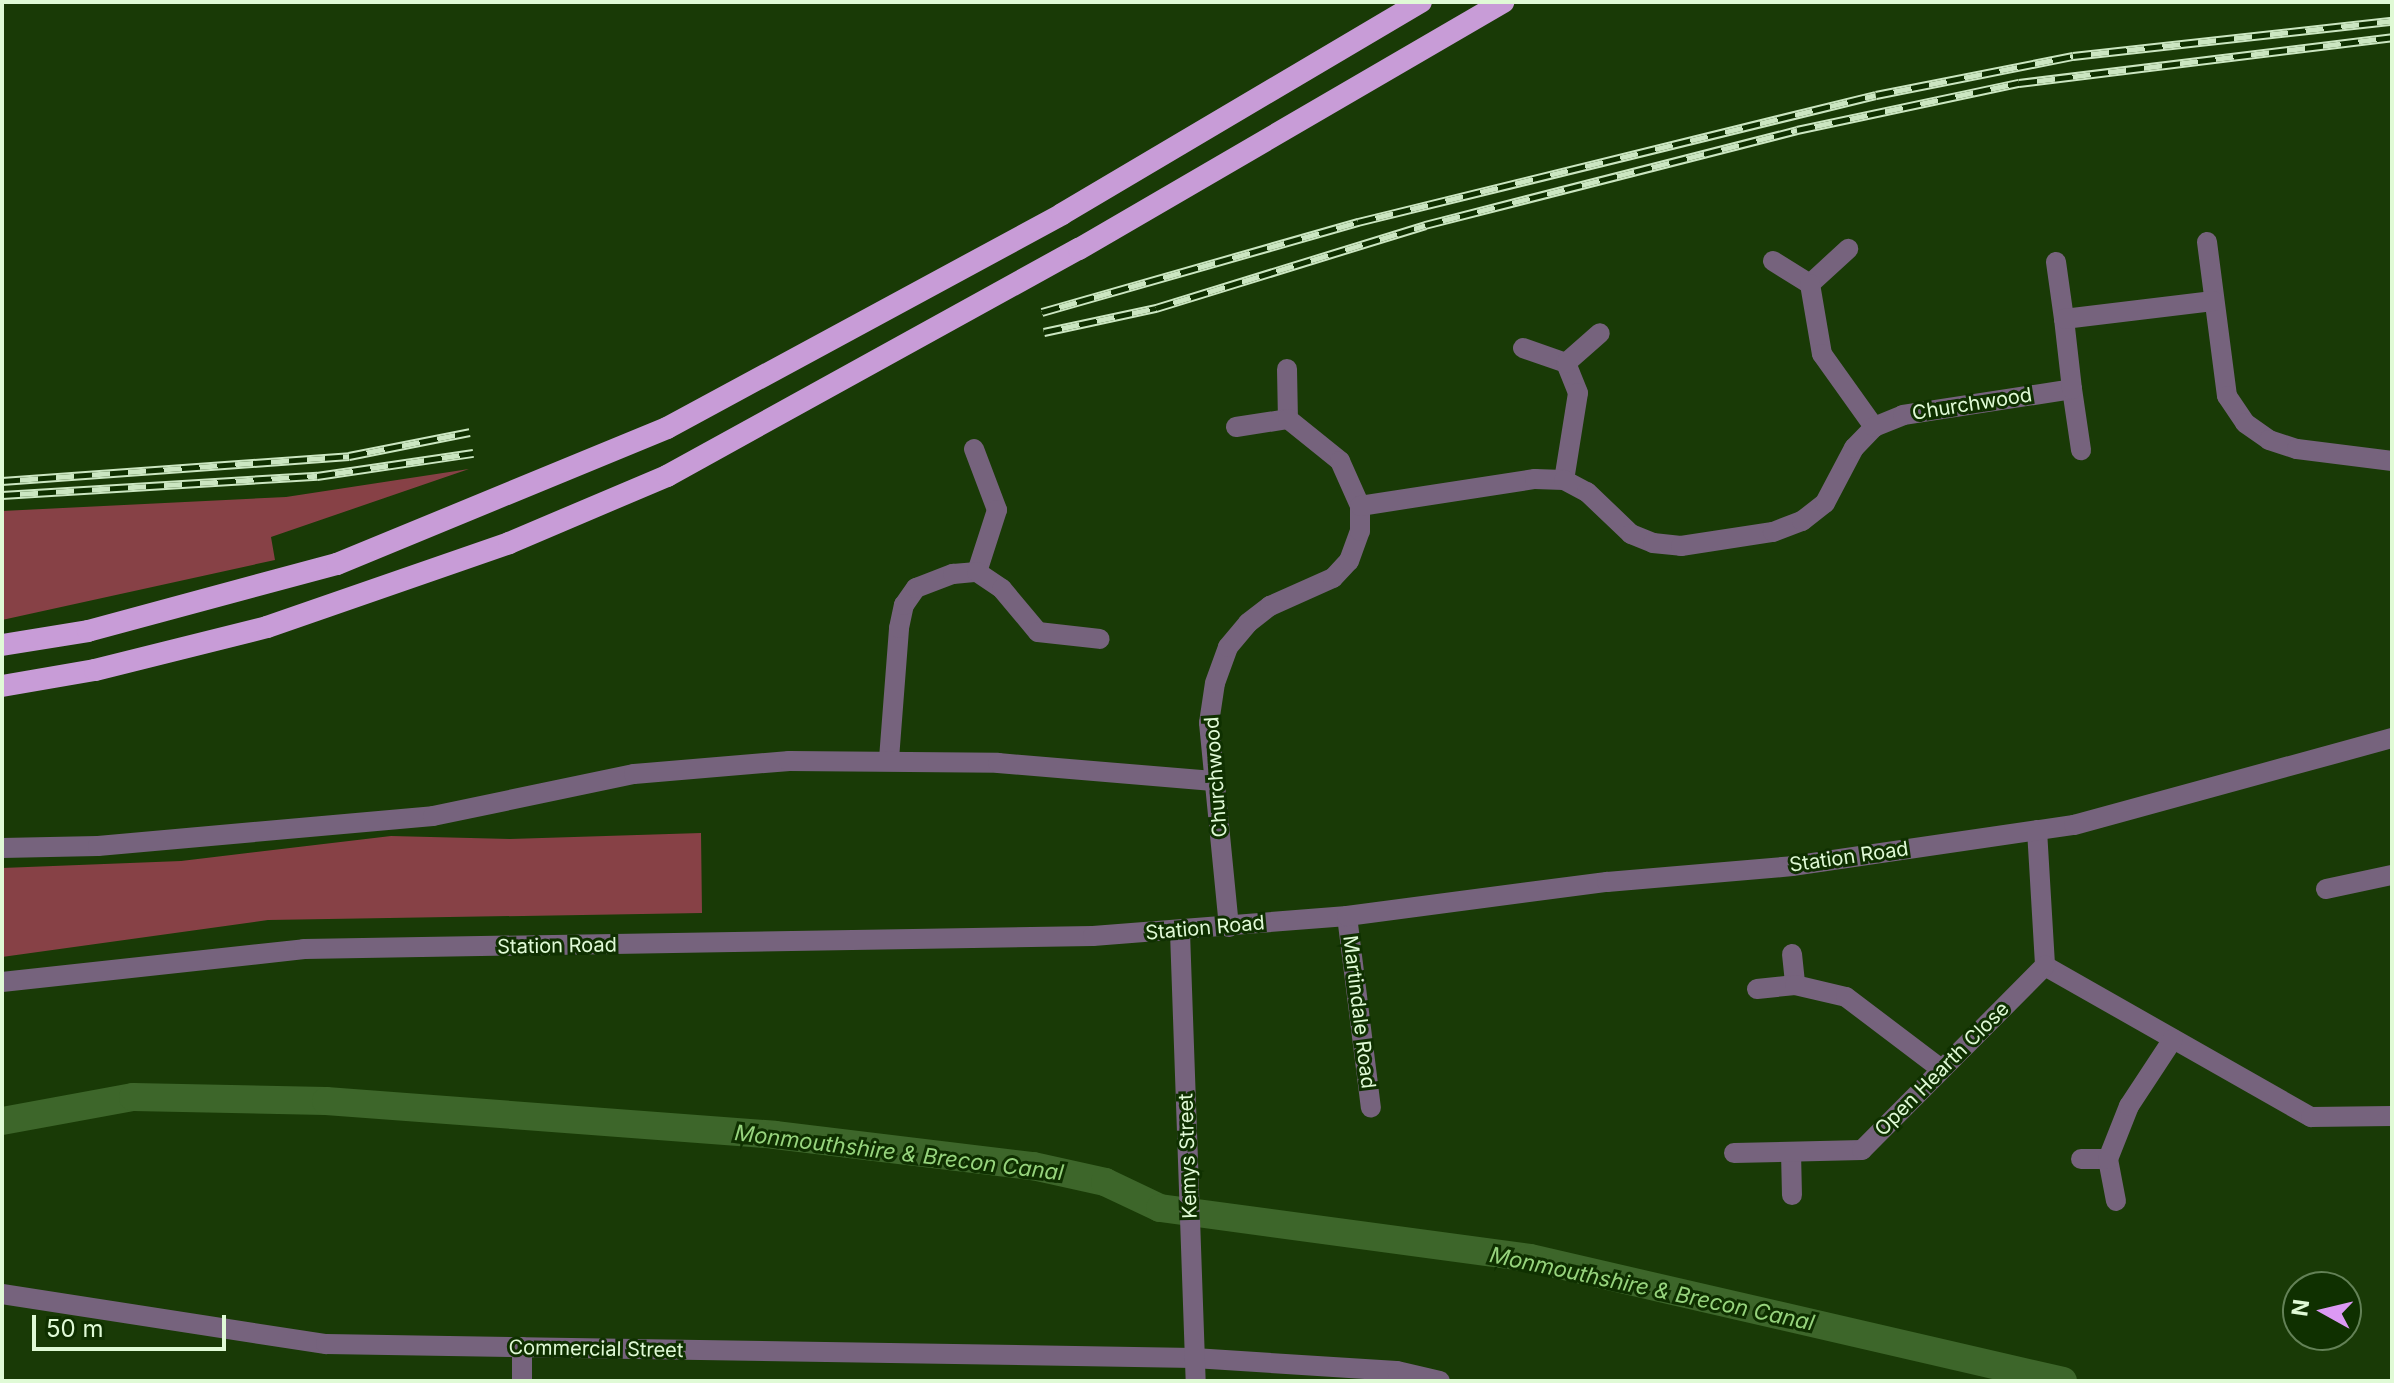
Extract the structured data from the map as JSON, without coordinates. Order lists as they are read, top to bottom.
{
  "streets": {
    "street": [
      "Churchwood",
      "Station Road",
      "Martindale Road",
      "Open Hearth Close",
      "Kemys Street",
      "Commercial Street"
    ]
  },
  "crossings": [
    ["Churchwood", "Station Road"],
    ["Station Road", "Martindale Road"],
    ["Station Road", "Kemys Street"],
    ["Kemys Street", "Commercial Street"]
  ],
  "water": ["Monmouthshire & Brecon Canal"],
  "scale_bar": "50 m",
  "north": "left"
}
